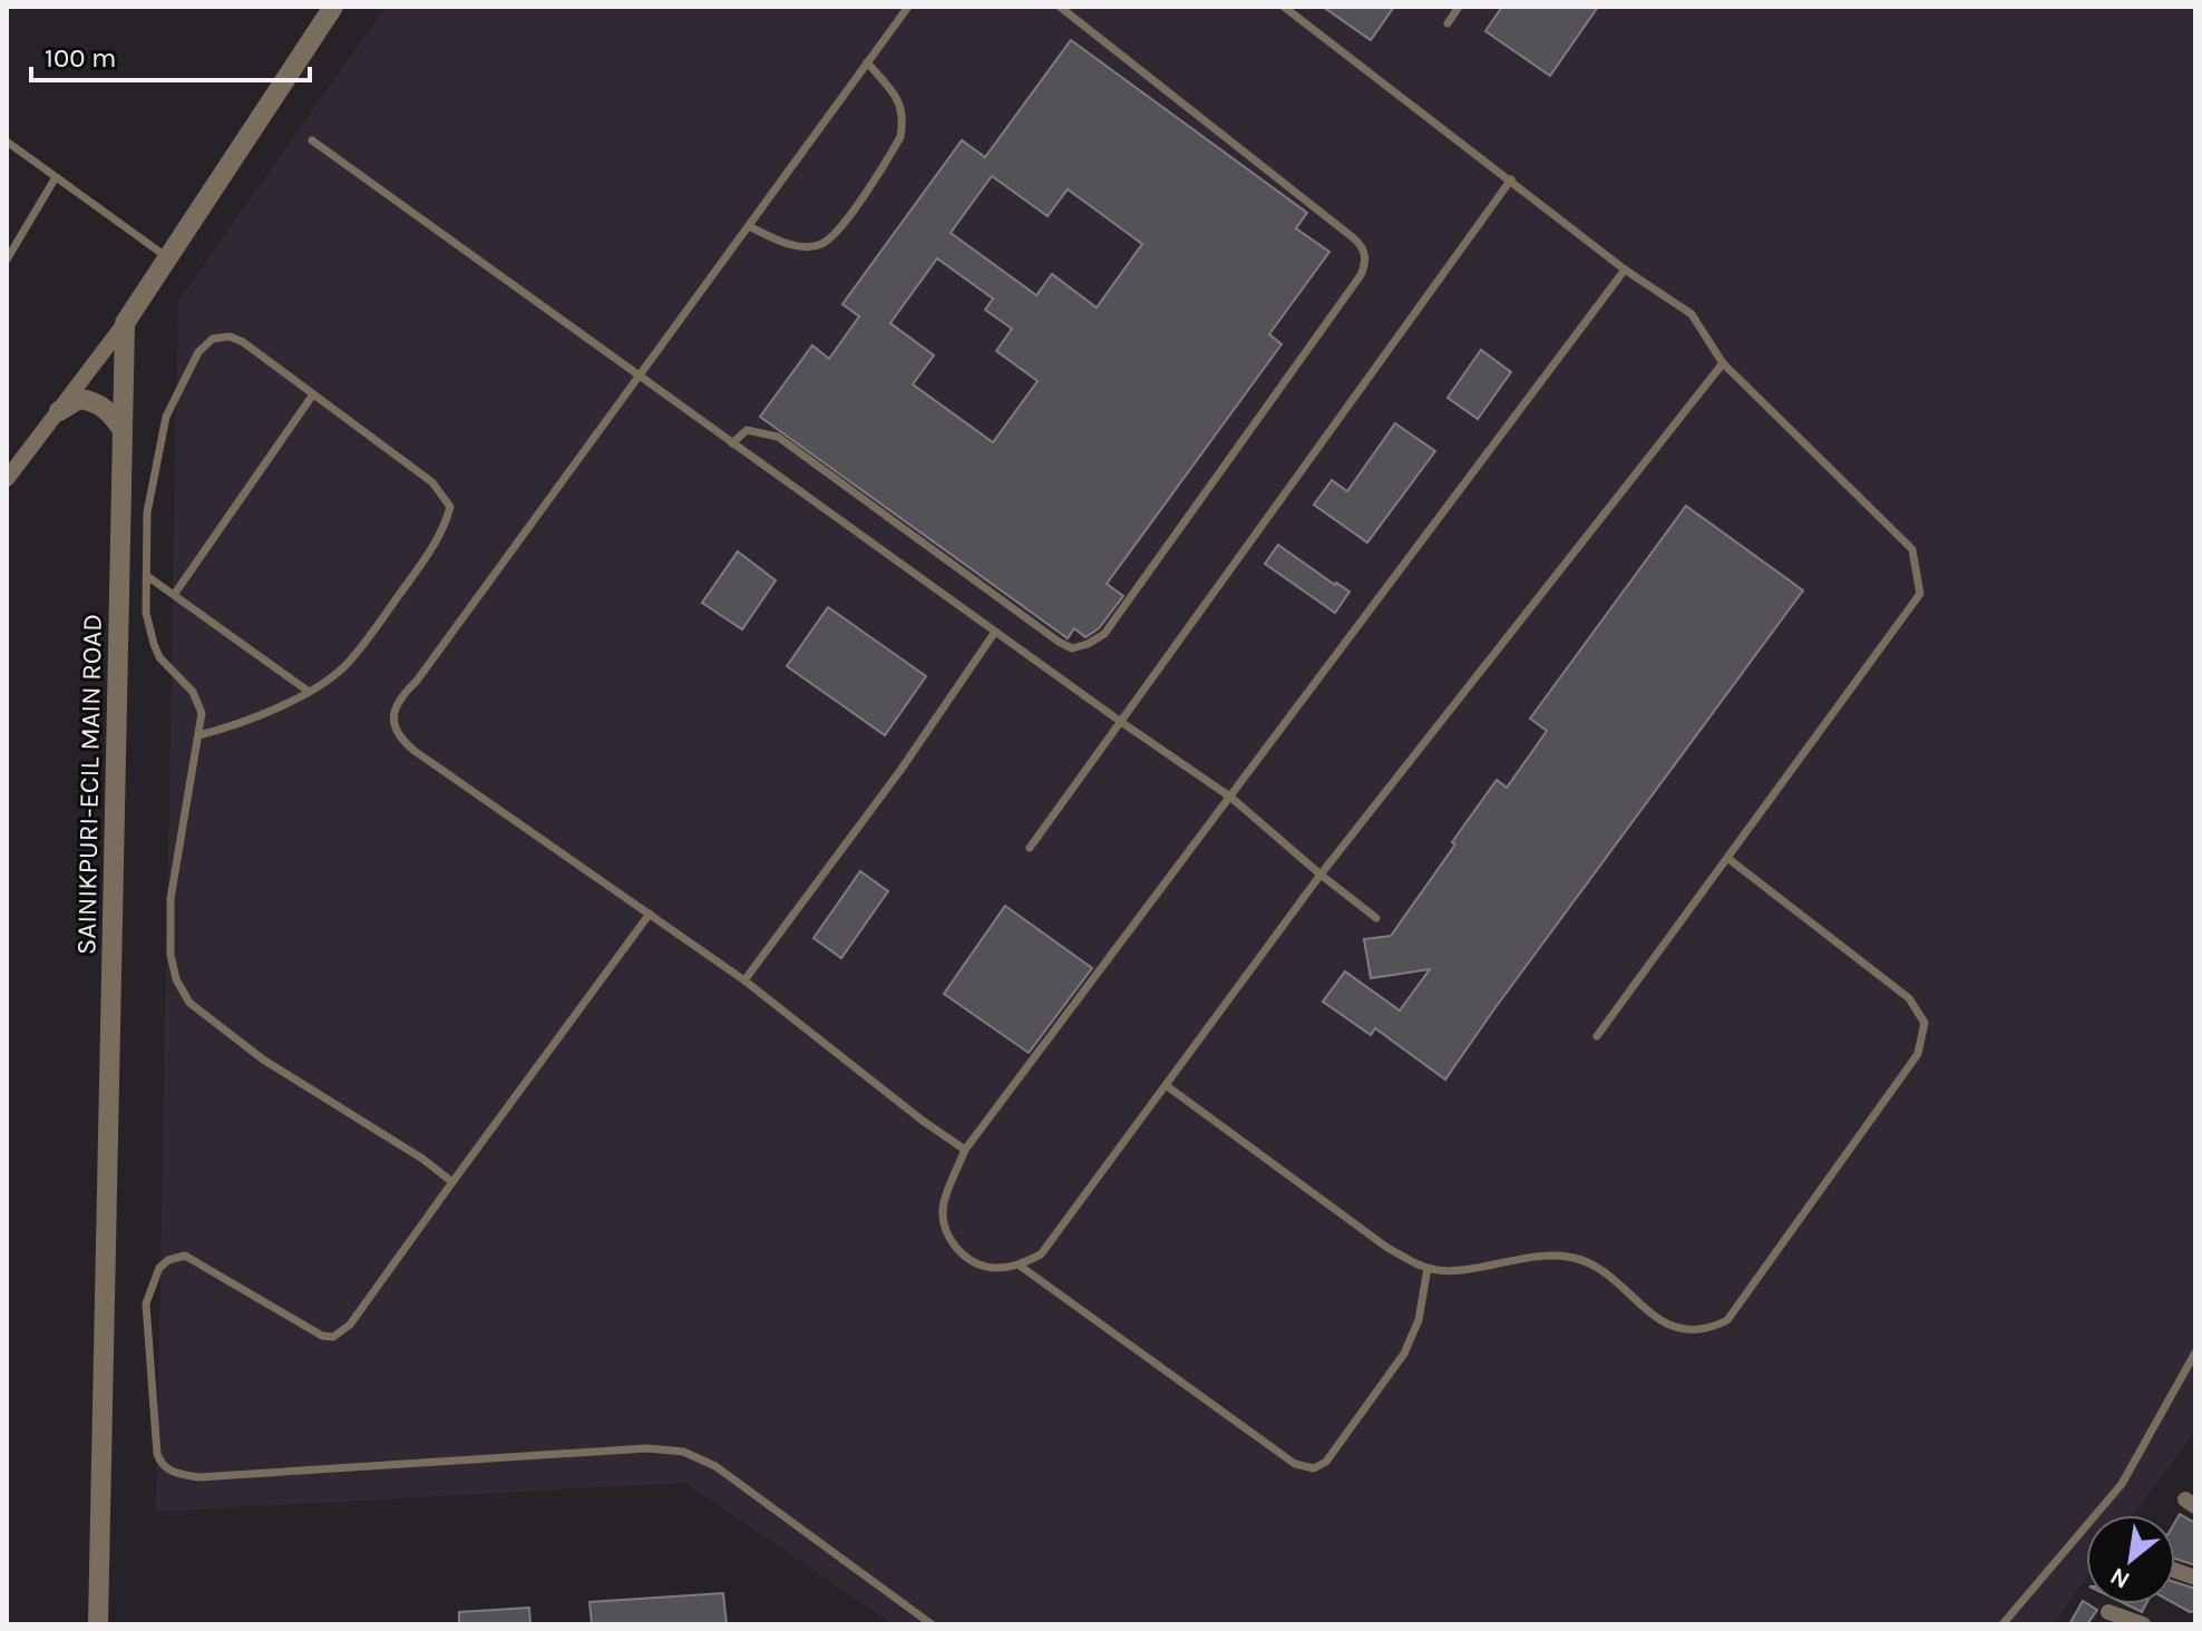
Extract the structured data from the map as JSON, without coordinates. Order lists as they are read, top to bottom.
{
  "streets": {
    "street": ["SAINIKPURI-ECIL MAIN ROAD"]
  },
  "scale_bar": "100 m",
  "north": "bottom left"
}
